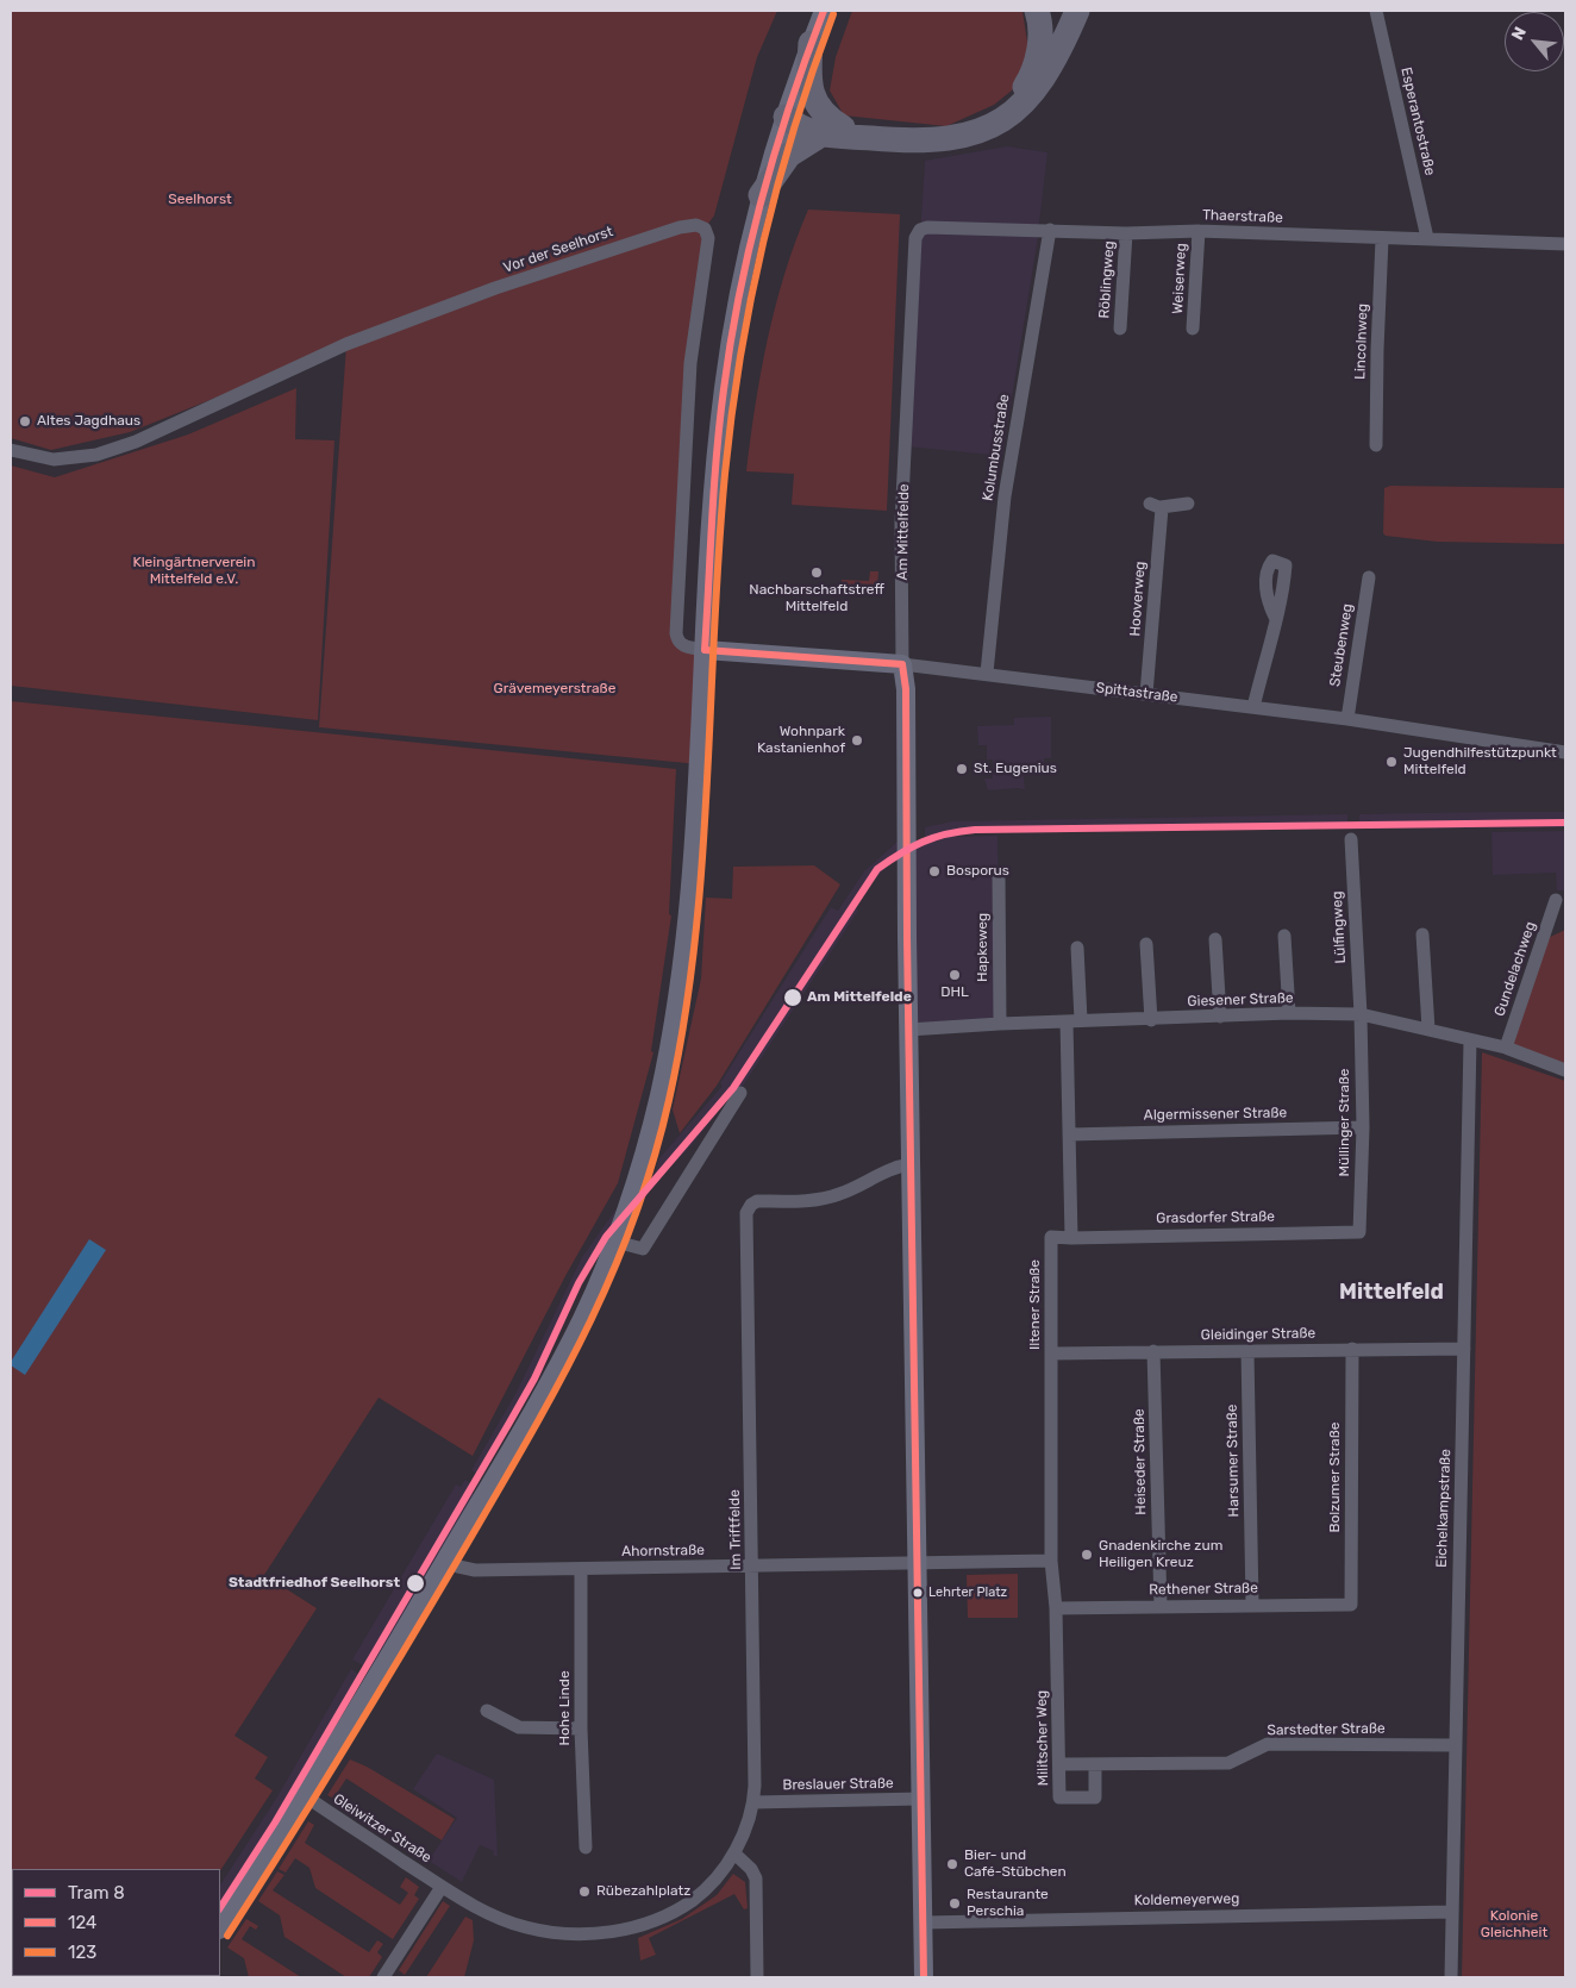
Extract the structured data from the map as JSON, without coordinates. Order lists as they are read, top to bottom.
{
  "streets": {
    "main road": ["Am Mittelfelde", "Spittastraße"],
    "street": [
      "Esperantostraße",
      "Thaerstraße",
      "Vor der Seelhorst",
      "Weiserweg",
      "Röblingweg",
      "Lincolnweg",
      "Kolumbusstraße",
      "Hooverweg",
      "Steubenweg",
      "Lülfingweg",
      "Hapkeweg",
      "Gundelachweg",
      "Giesener Straße",
      "Algermissener Straße",
      "Müllinger Straße",
      "Grasdorfer Straße",
      "Iltener Straße",
      "Gleidinger Straße",
      "Harsumer Straße",
      "Heiseder Straße",
      "Bolzumer Straße",
      "Eichelkampstraße",
      "Im Triftfelde",
      "Ahornstraße",
      "Rethener Straße",
      "Hohe Linde",
      "Sarstedter Straße",
      "Militscher Weg",
      "Breslauer Straße",
      "Gleiwitzer Straße",
      "Koldemeyerweg"
    ]
  },
  "crossings": [
    ["Esperantostraße", "Thaerstraße"],
    ["Thaerstraße", "Weiserweg"],
    ["Thaerstraße", "Röblingweg"],
    ["Thaerstraße", "Lincolnweg"],
    ["Thaerstraße", "Kolumbusstraße"],
    ["Thaerstraße", "Am Mittelfelde"],
    ["Vor der Seelhorst", "Spittastraße"],
    ["Kolumbusstraße", "Spittastraße"],
    ["Am Mittelfelde", "Spittastraße"],
    ["Am Mittelfelde", "Giesener Straße"],
    ["Am Mittelfelde", "Im Triftfelde"],
    ["Am Mittelfelde", "Ahornstraße"],
    ["Am Mittelfelde", "Breslauer Straße"],
    ["Am Mittelfelde", "Koldemeyerweg"],
    ["Hooverweg", "Spittastraße"],
    ["Steubenweg", "Spittastraße"],
    ["Lülfingweg", "Giesener Straße"],
    ["Lülfingweg", "Müllinger Straße"],
    ["Hapkeweg", "Giesener Straße"],
    ["Gundelachweg", "Giesener Straße"],
    ["Giesener Straße", "Müllinger Straße"],
    ["Giesener Straße", "Eichelkampstraße"],
    ["Algermissener Straße", "Müllinger Straße"],
    ["Müllinger Straße", "Grasdorfer Straße"],
    ["Grasdorfer Straße", "Iltener Straße"],
    ["Iltener Straße", "Gleidinger Straße"],
    ["Iltener Straße", "Rethener Straße"],
    ["Iltener Straße", "Militscher Weg"],
    ["Gleidinger Straße", "Harsumer Straße"],
    ["Gleidinger Straße", "Heiseder Straße"],
    ["Gleidinger Straße", "Bolzumer Straße"],
    ["Gleidinger Straße", "Eichelkampstraße"],
    ["Harsumer Straße", "Rethener Straße"],
    ["Heiseder Straße", "Rethener Straße"],
    ["Bolzumer Straße", "Rethener Straße"],
    ["Eichelkampstraße", "Sarstedter Straße"],
    ["Eichelkampstraße", "Koldemeyerweg"],
    ["Im Triftfelde", "Ahornstraße"],
    ["Im Triftfelde", "Breslauer Straße"],
    ["Ahornstraße", "Hohe Linde"],
    ["Rethener Straße", "Militscher Weg"],
    ["Sarstedter Straße", "Militscher Weg"]
  ],
  "districts": ["Mittelfeld"],
  "parks": [
    "Seelhorst",
    "Kleingärtnerverein Mittelfeld e.V.",
    "Grävemeyerstraße",
    "Kolonie Gleichheit"
  ],
  "places": [
    "Altes Jagdhaus",
    "Nachbarschaftstreff Mittelfeld",
    "Wohnpark Kastanienhof",
    "Jugendhilfestützpunkt Mittelfeld",
    "St. Eugenius",
    "Bosporus",
    "DHL",
    "Am Mittelfelde",
    "Gnadenkirche zum Heiligen Kreuz",
    "Stadtfriedhof Seelhorst",
    "Lehrter Platz",
    "Bier- und Café-Stübchen",
    "Rübezahlplatz",
    "Restaurante Perschia"
  ],
  "lines": ["transit line 124", "transit line 123", "tram line 8"],
  "legend": ["Tram 8", "124", "123"],
  "north": "top left"
}
